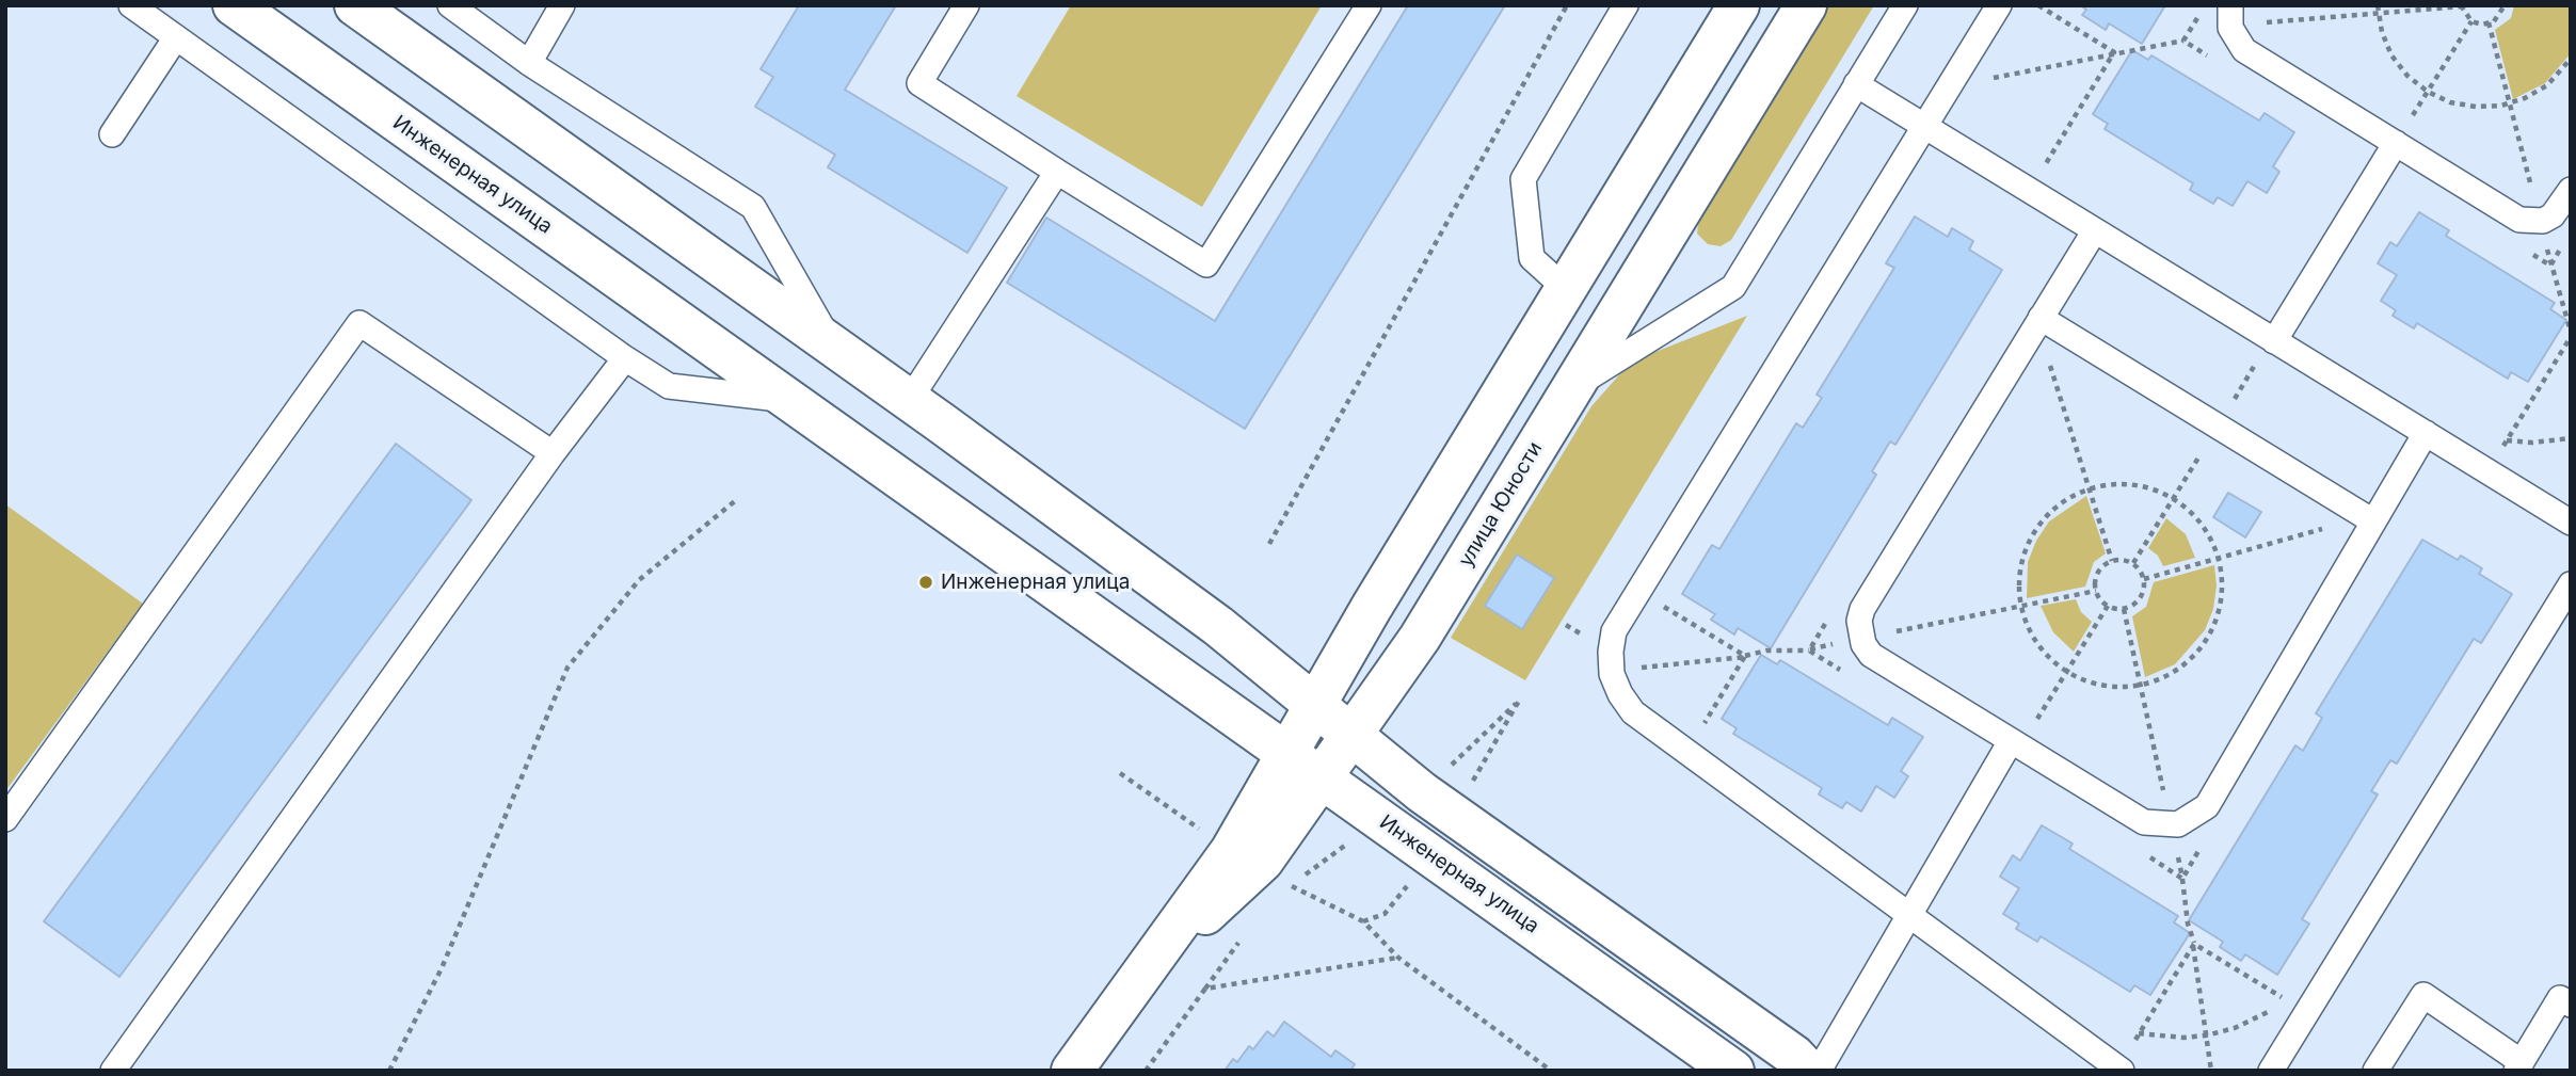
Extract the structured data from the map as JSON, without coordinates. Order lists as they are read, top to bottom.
{
  "streets": {
    "street": ["Инженерная улица", "улица Юности"]
  },
  "crossings": [
    ["Инженерная улица", "улица Юности"]
  ],
  "places": ["Инженерная улица"]
}
